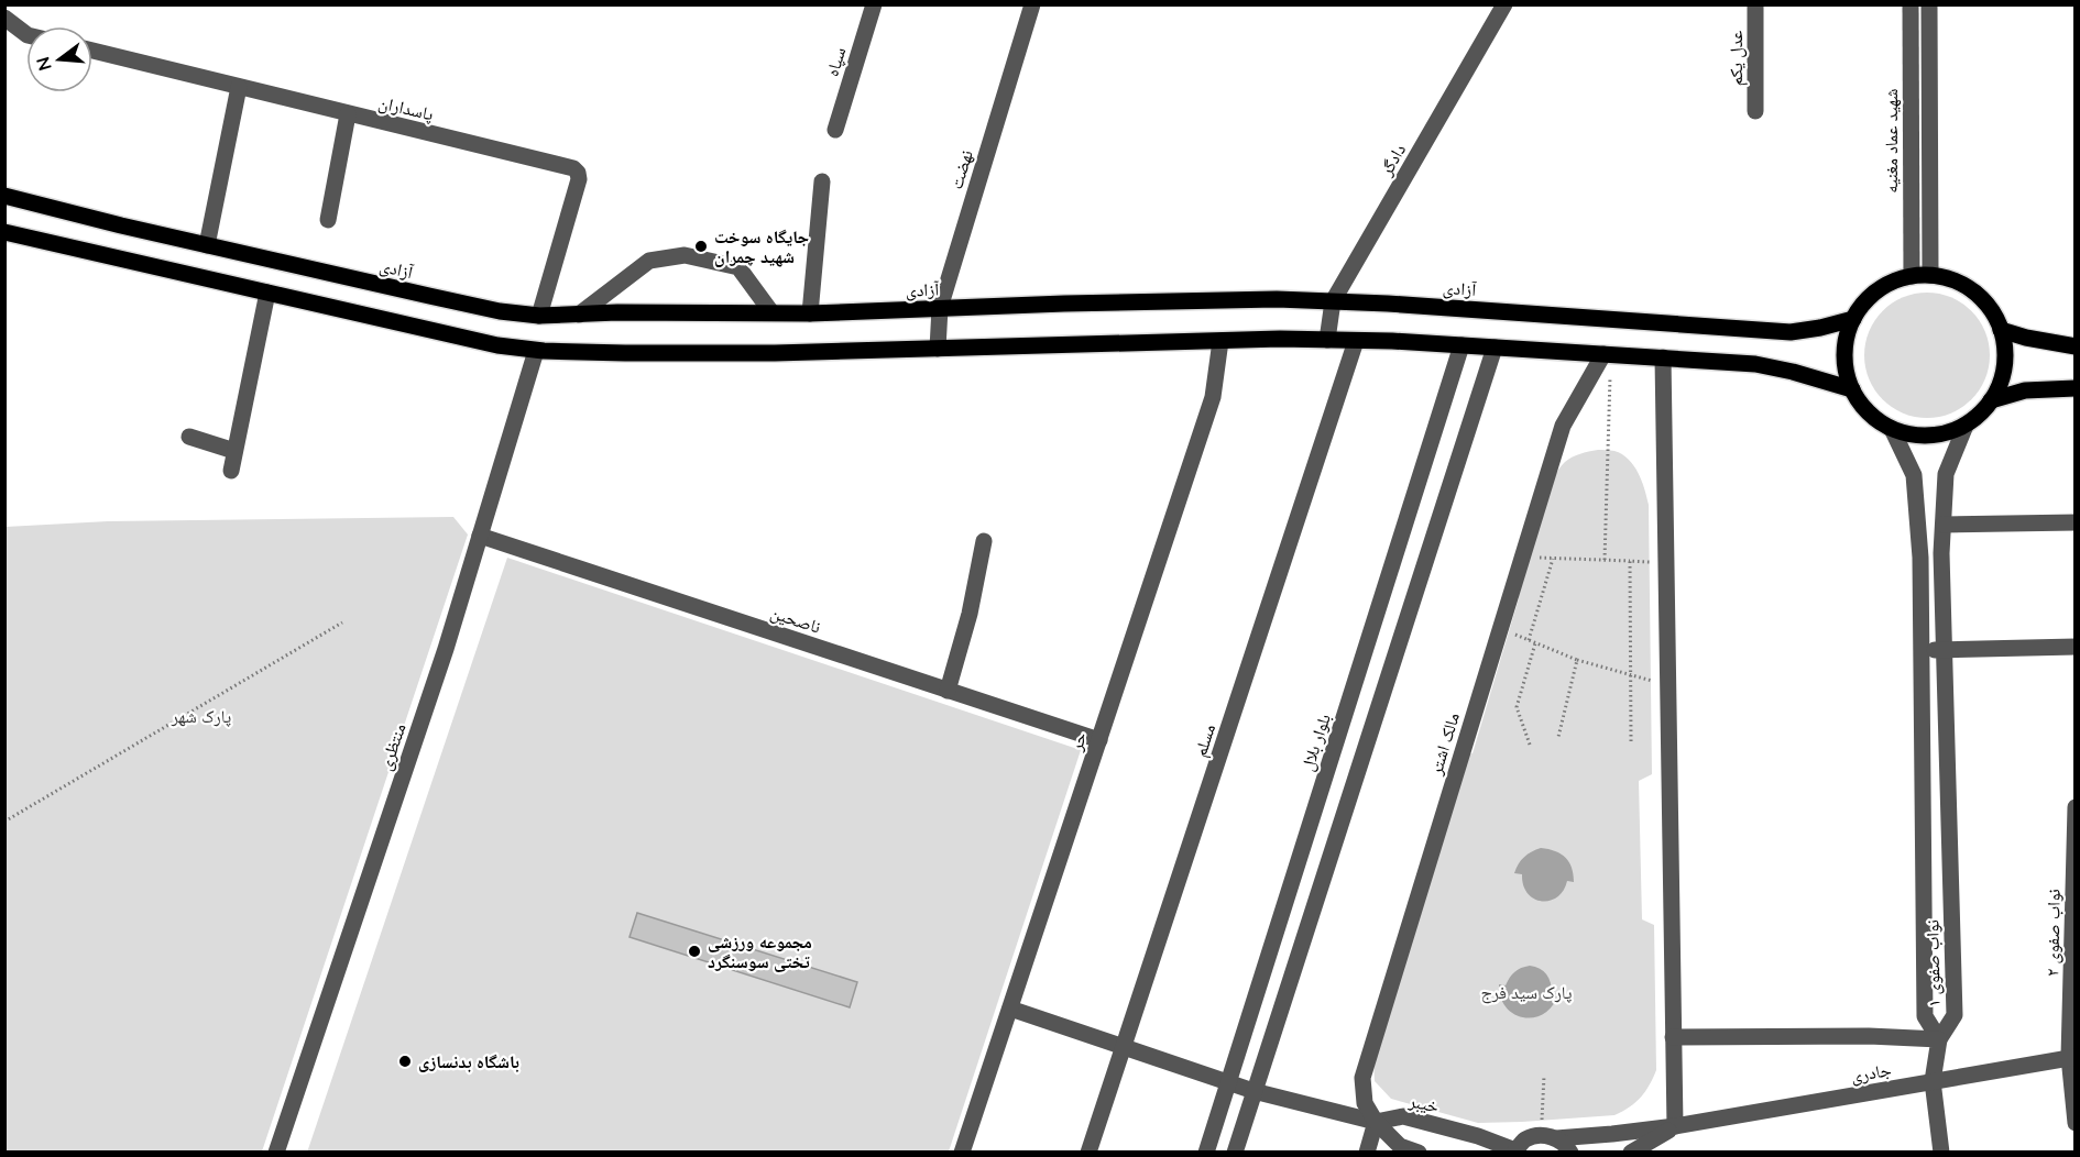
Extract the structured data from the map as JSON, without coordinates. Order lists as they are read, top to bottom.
{
  "streets": {
    "main road": ["آزادی"],
    "street": [
      "عدل یکم",
      "سپاه",
      "پاسداران",
      "شهید عماد مغنیه",
      "دادگر",
      "نهضت",
      "ناصحین",
      "مسلم",
      "حر",
      "بلوار بلال",
      "مالک اشتر",
      "منتظری",
      "نواب صفوی ۲",
      "نواب صفوی ۱",
      "جادری",
      "خیبر"
    ]
  },
  "crossings": [
    ["پاسداران", "آزادی"],
    ["شهید عماد مغنیه", "آزادی"],
    ["شهید عماد مغنیه", "نواب صفوی ۱"],
    ["دادگر", "آزادی"],
    ["نهضت", "آزادی"],
    ["آزادی", "نواب صفوی ۱"],
    ["ناصحین", "حر"],
    ["ناصحین", "منتظری"],
    ["مالک اشتر", "خیبر"],
    ["نواب صفوی ۲", "جادری"]
  ],
  "parks": ["پارک شهر", "پارک سید فرج"],
  "places": ["جایگاه سوخت شهید چمران", "مجموعه ورزشی تختی سوسنگرد", "باشگاه بدنسازی"],
  "north": "left"
}
